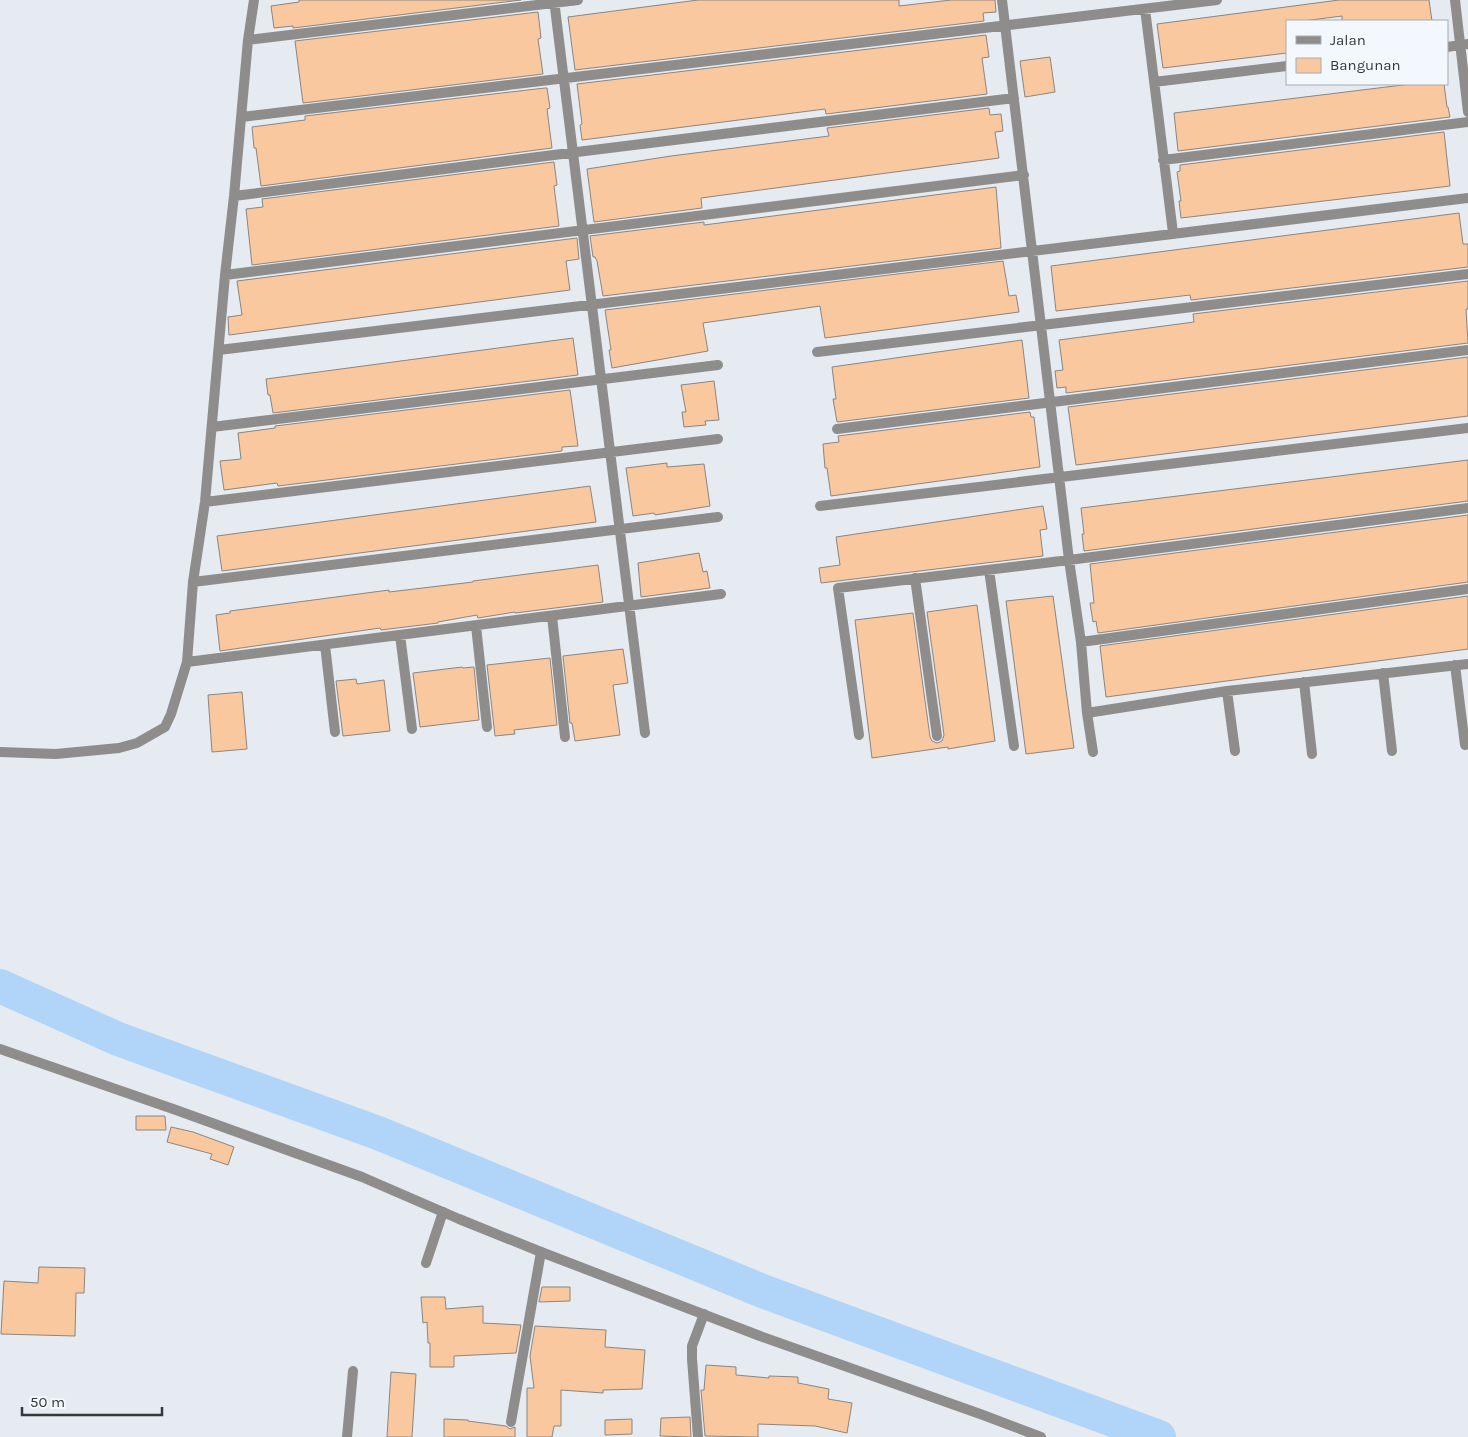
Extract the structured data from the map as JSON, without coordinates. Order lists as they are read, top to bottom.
{
  "legend": ["Jalan", "Bangunan"],
  "scale_bar": "50 m"
}
